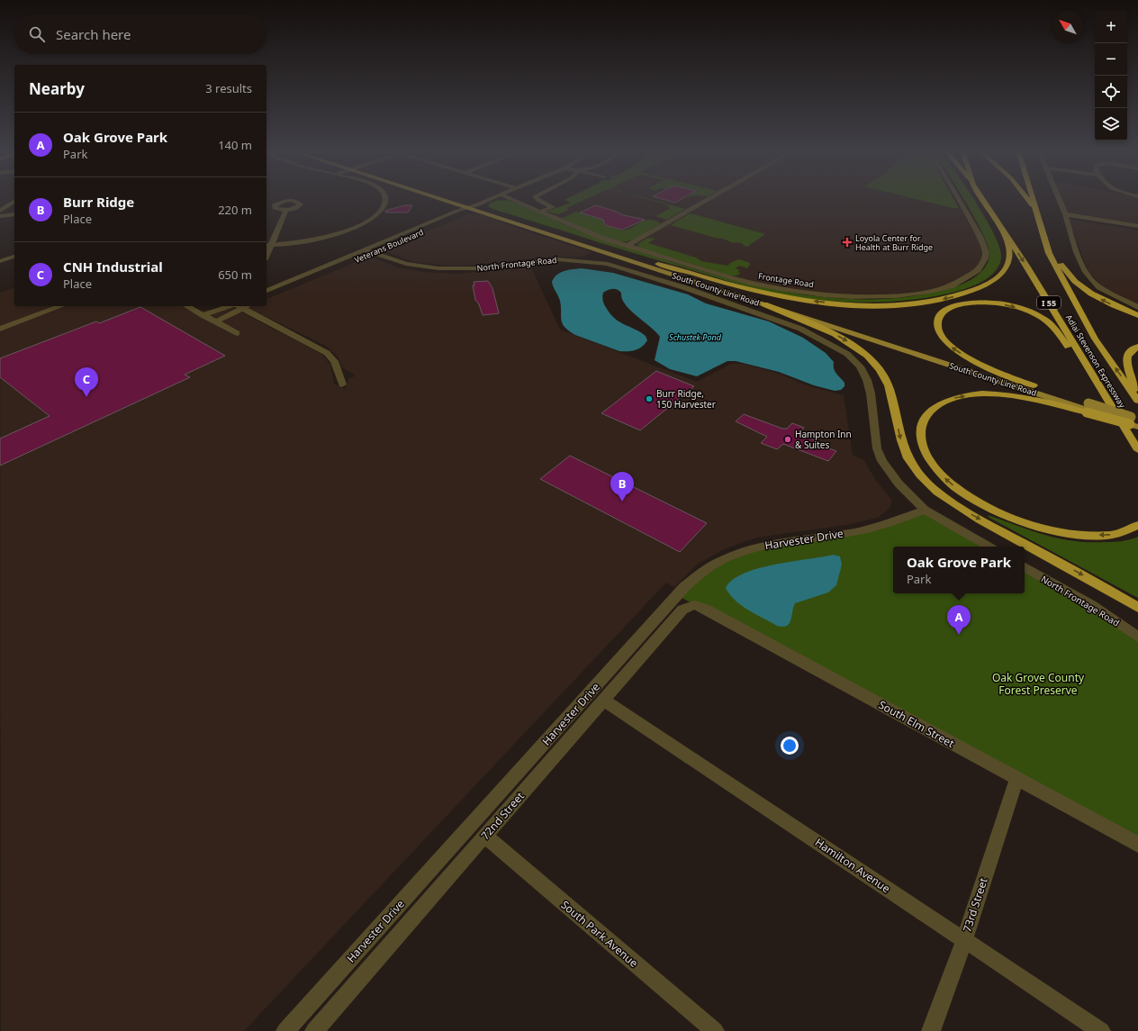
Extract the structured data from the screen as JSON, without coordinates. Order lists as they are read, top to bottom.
{
  "streets": {
    "highway": ["I 55", "Adlai Stevenson Expressway"],
    "main road": ["South County Line Road"],
    "street": [
      "Veterans Boulevard",
      "North Frontage Road",
      "Frontage Road",
      "Harvester Drive",
      "South Elm Street",
      "72nd Street",
      "Hamilton Avenue",
      "73rd Street",
      "South Park Avenue"
    ]
  },
  "crossings": [
    ["Veterans Boulevard", "North Frontage Road"],
    ["Veterans Boulevard", "South County Line Road"],
    ["North Frontage Road", "Harvester Drive"],
    ["South Elm Street", "72nd Street"],
    ["South Elm Street", "73rd Street"],
    ["72nd Street", "Hamilton Avenue"],
    ["72nd Street", "South Park Avenue"],
    ["Hamilton Avenue", "73rd Street"]
  ],
  "water": ["Schustek Pond"],
  "parks": ["Oak Grove County Forest Preserve"],
  "places": {
    "health": ["Loyola Center for Health at Burr Ridge"],
    "other": ["Burr Ridge, 150 Harvester", "Hampton Inn & Suites"]
  },
  "north": "top left",
  "page": {
    "map_buttons": ["+", "−"],
    "search": "Search here",
    "heading": ["Nearby", "3 results"],
    "list": [
      {
        "mark": "A",
        "name": "Oak Grove Park",
        "note": "Park",
        "value": "140 m"
      },
      {
        "mark": "B",
        "name": "Burr Ridge",
        "note": "Place",
        "value": "220 m"
      },
      {
        "mark": "C",
        "name": "CNH Industrial",
        "note": "Place",
        "value": "650 m"
      }
    ],
    "pins": ["C", "B", "A"],
    "popup": ["Oak Grove Park", "Park"]
  }
}
